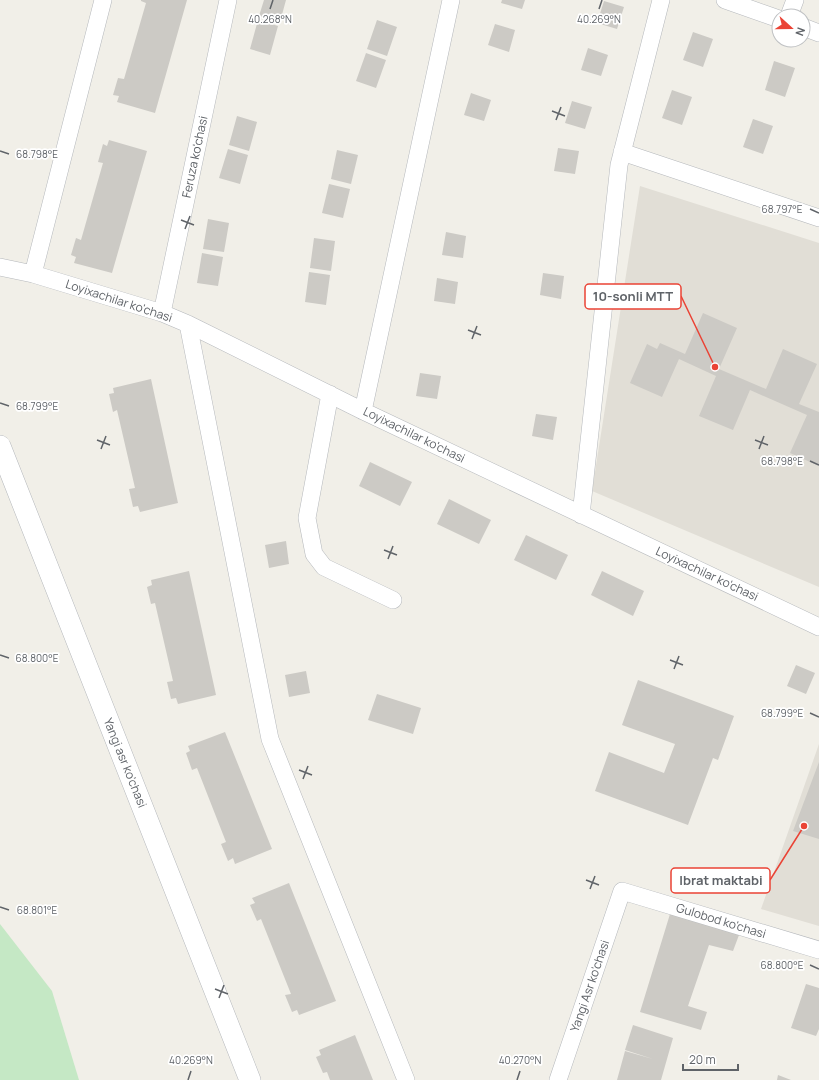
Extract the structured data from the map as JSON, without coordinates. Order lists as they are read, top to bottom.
{
  "streets": {
    "street": [
      "Feruza ko'chasi",
      "Loyixachilar ko'chasi",
      "Yangi asr ko'chasi",
      "Gulobod ko'chasi",
      "Yangi Asr ko'chasi"
    ]
  },
  "crossings": [
    ["Feruza ko'chasi", "Loyixachilar ko'chasi"],
    ["Gulobod ko'chasi", "Yangi Asr ko'chasi"]
  ],
  "places": ["10-sonli MTT", "Ibrat maktabi"],
  "scale_bar": "20 m",
  "north": "right",
  "coordinates": [
    "40.268°N",
    "40.269°N",
    "68.798°E",
    "68.797°E",
    "68.799°E",
    "68.800°E",
    "68.801°E",
    "40.270°N"
  ]
}
